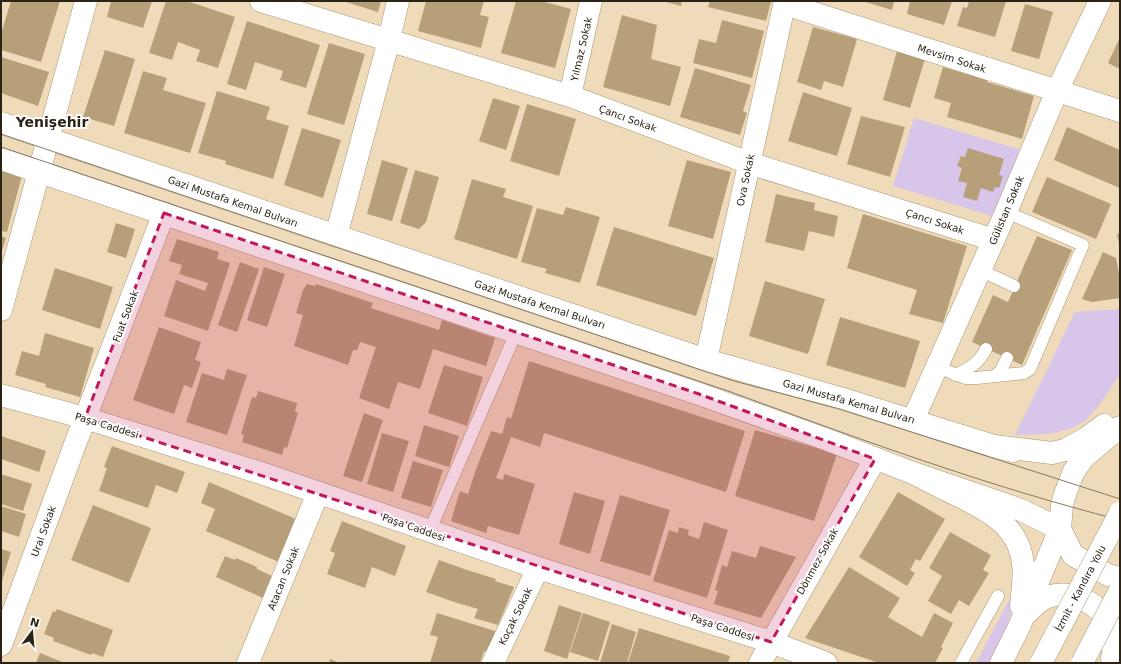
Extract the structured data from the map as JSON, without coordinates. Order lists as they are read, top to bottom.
{
  "streets": {
    "main road": [
      "Yılmaz Sokak",
      "Mevsim Sokak",
      "Çancı Sokak",
      "Ova Sokak",
      "Gazi Mustafa Kemal Bulvarı",
      "Gülistan Sokak",
      "Fuat Sokak",
      "Paşa Caddesi",
      "Ural Sokak",
      "Dönmez Sokak",
      "Atacan Sokak",
      "İzmit - Kandıra Yolu",
      "Koçak Sokak"
    ]
  },
  "crossings": [
    ["Yılmaz Sokak", "Çancı Sokak"],
    ["Mevsim Sokak", "Ova Sokak"],
    ["Mevsim Sokak", "Gülistan Sokak"],
    ["Çancı Sokak", "Ova Sokak"],
    ["Çancı Sokak", "Gülistan Sokak"],
    ["Ova Sokak", "Gazi Mustafa Kemal Bulvarı"],
    ["Gazi Mustafa Kemal Bulvarı", "Gülistan Sokak"],
    ["Fuat Sokak", "Paşa Caddesi"],
    ["Fuat Sokak", "Ural Sokak"],
    ["Paşa Caddesi", "Ural Sokak"],
    ["Paşa Caddesi", "Dönmez Sokak"],
    ["Paşa Caddesi", "Atacan Sokak"],
    ["Paşa Caddesi", "Koçak Sokak"]
  ],
  "districts": ["Yenişehir"],
  "north": "top"
}
